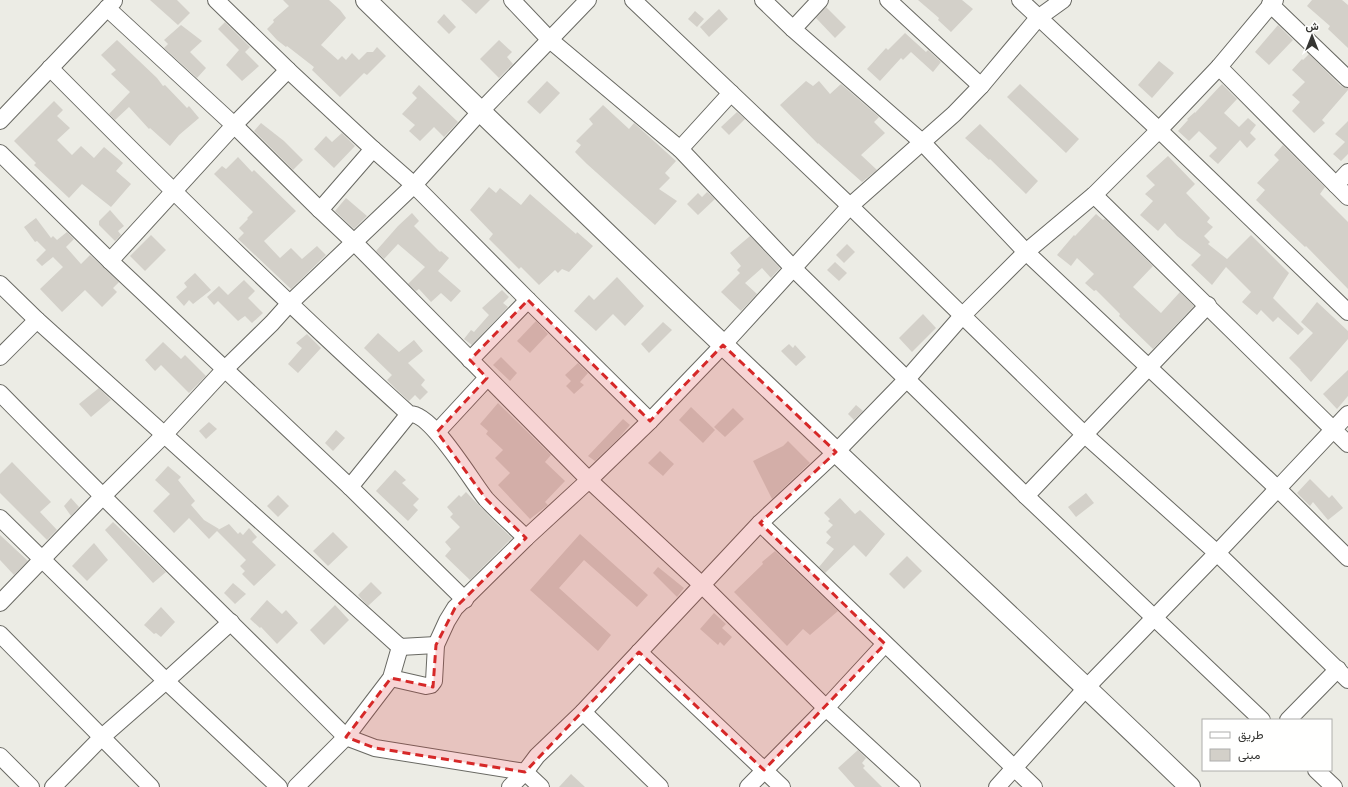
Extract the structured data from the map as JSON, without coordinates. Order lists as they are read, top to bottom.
{
  "legend": ["طريق", "مبنى"],
  "north": "top"
}
